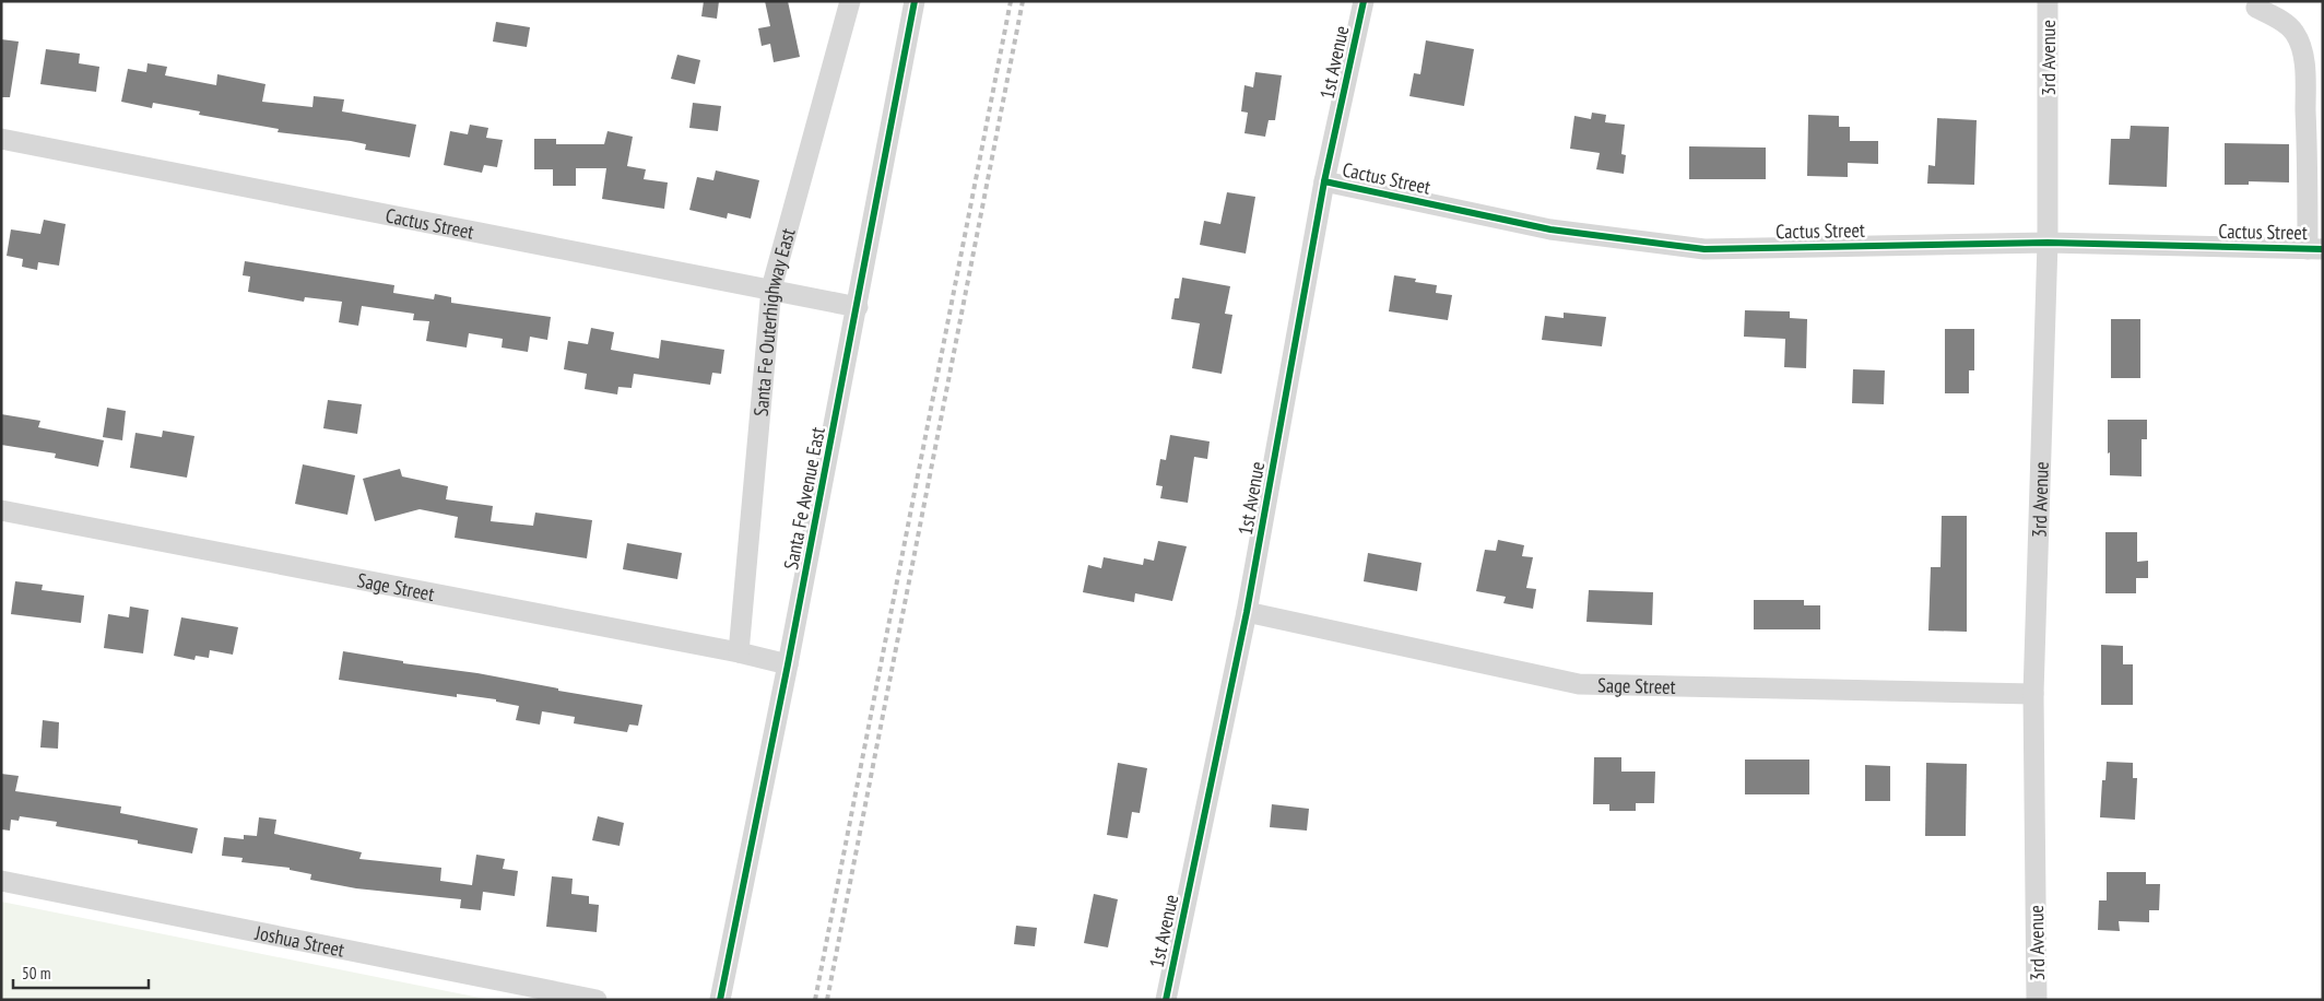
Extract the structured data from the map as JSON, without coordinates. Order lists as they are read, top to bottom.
{
  "streets": {
    "street": [
      "3rd Avenue",
      "1st Avenue",
      "Cactus Street",
      "Santa Fe Outerhighway East",
      "Santa Fe Avenue East",
      "Sage Street",
      "Joshua Street"
    ]
  },
  "crossings": [
    ["3rd Avenue", "Cactus Street"],
    ["3rd Avenue", "Sage Street"],
    ["1st Avenue", "Cactus Street"],
    ["1st Avenue", "Sage Street"],
    ["Cactus Street", "Santa Fe Outerhighway East"],
    ["Cactus Street", "Santa Fe Avenue East"],
    ["Santa Fe Outerhighway East", "Sage Street"],
    ["Santa Fe Avenue East", "Sage Street"]
  ],
  "scale_bar": "50 m"
}
